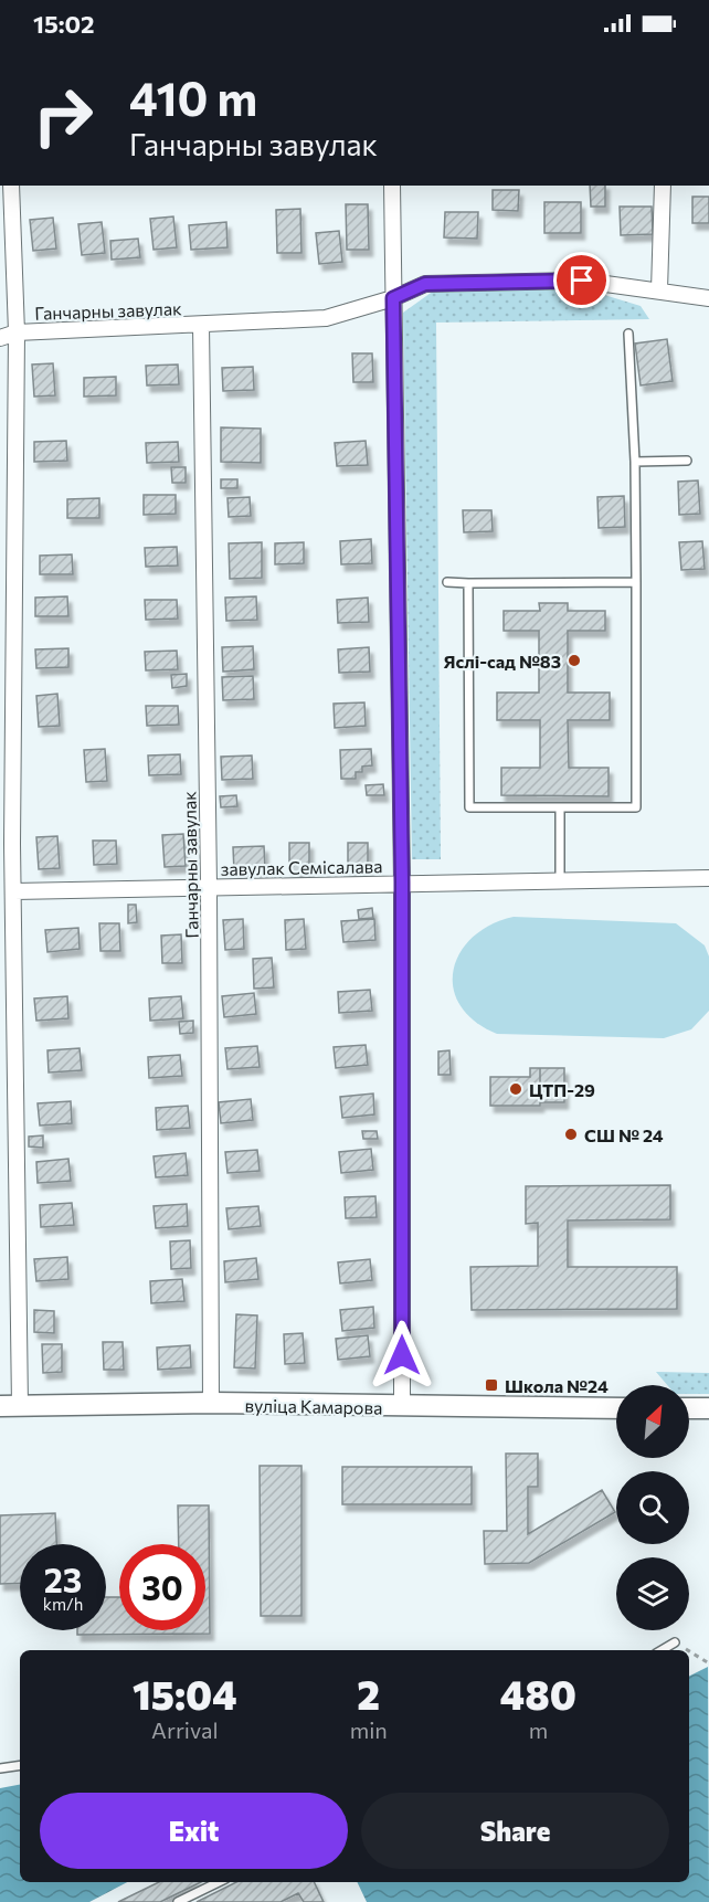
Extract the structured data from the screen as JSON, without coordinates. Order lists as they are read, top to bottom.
{
  "streets": {
    "street": ["Ганчарны завулак", "завулак Семісалава", "вуліца Камарова"]
  },
  "crossings": [
    ["Ганчарны завулак", "завулак Семісалава"],
    ["Ганчарны завулак", "вуліца Камарова"]
  ],
  "places": {
    "other": ["Яслі-сад №83", "ЦТП-29", "СШ № 24"],
    "transit": ["Школа №24"]
  },
  "north": "top right",
  "page": {
    "status": "15:02",
    "turn": ["410 m", "Ганчарны завулак"],
    "speed": "23 km/h",
    "limit": "30",
    "eta": [
      "15:04",
      "Arrival",
      "2",
      "min",
      "480",
      "m"
    ],
    "buttons": ["Exit", "Share"]
  }
}
